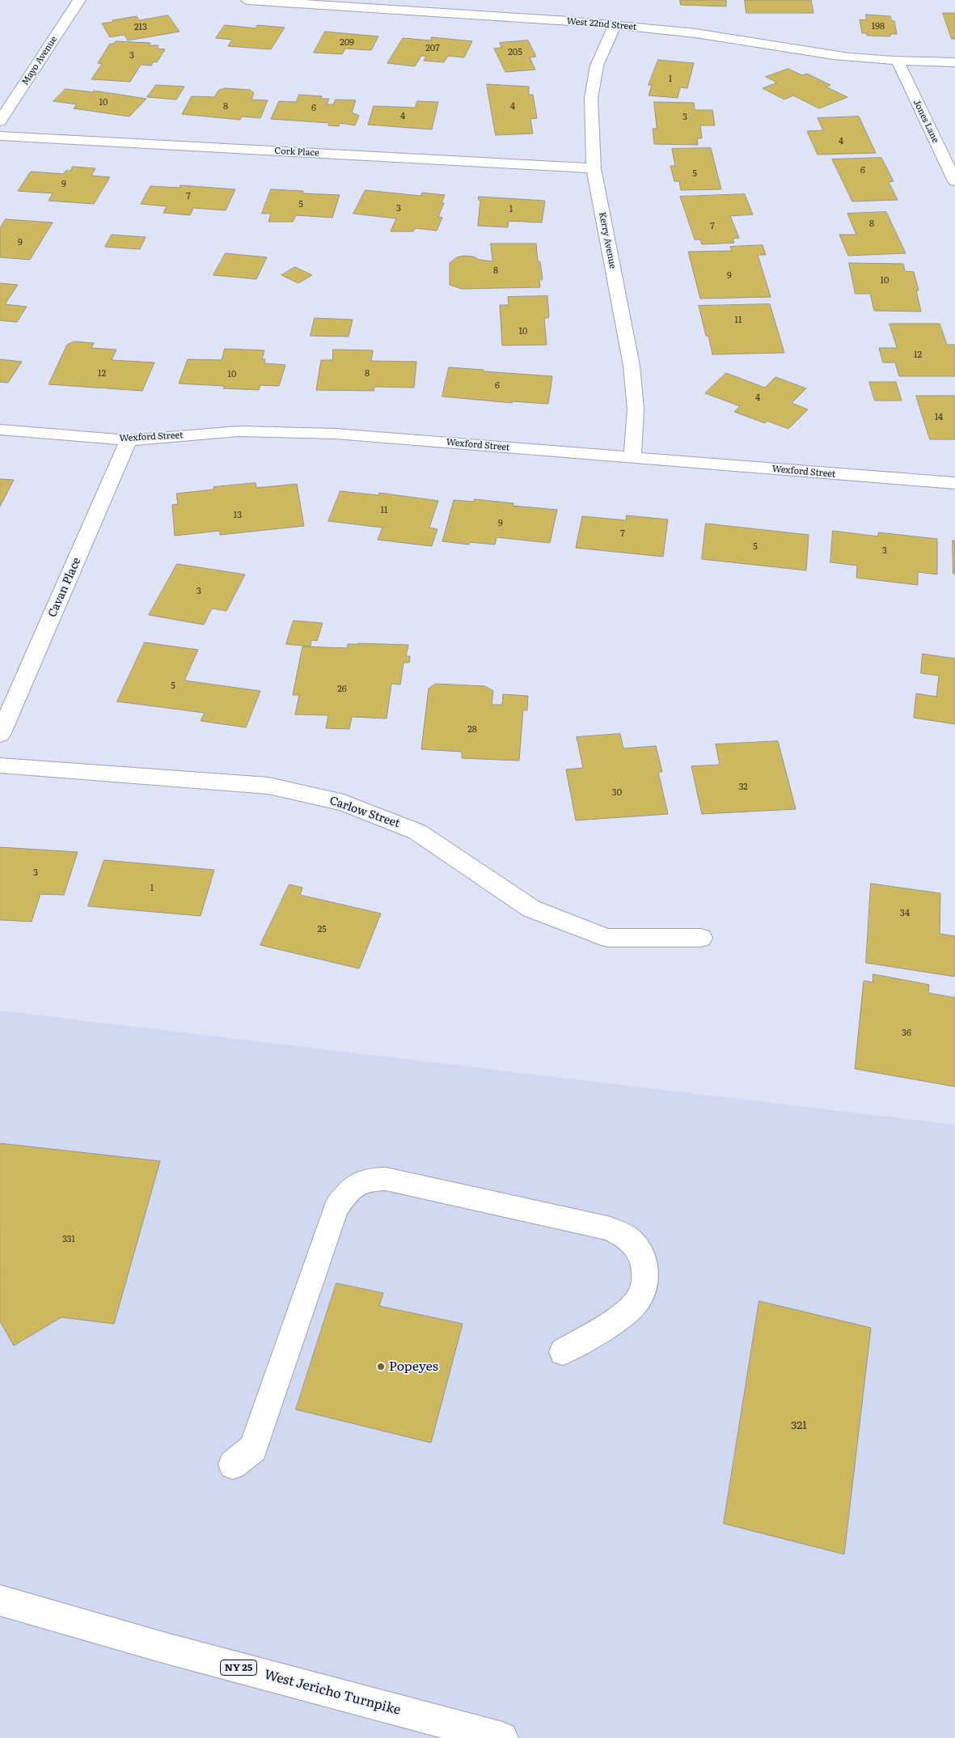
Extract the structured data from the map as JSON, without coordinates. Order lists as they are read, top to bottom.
{
  "streets": {
    "street": [
      "West 22nd Street",
      "Mayo Avenue",
      "Jones Lane",
      "Cork Place",
      "Kerry Avenue",
      "Wexford Street",
      "Cavan Place",
      "Carlow Street",
      "NY 25",
      "West Jericho Turnpike"
    ]
  },
  "crossings": [
    ["West 22nd Street", "Jones Lane"],
    ["West 22nd Street", "Kerry Avenue"],
    ["Cork Place", "Kerry Avenue"],
    ["Kerry Avenue", "Wexford Street"],
    ["Wexford Street", "Cavan Place"]
  ],
  "places": ["Popeyes"],
  "house_numbers": [
    "198",
    "213",
    "209",
    "207",
    "205",
    "3",
    "1",
    "10",
    "8",
    "4",
    "6",
    "4",
    "3",
    "4",
    "6",
    "5",
    "9",
    "7",
    "5",
    "3",
    "1",
    "8",
    "7",
    "9",
    "8",
    "9",
    "10",
    "11",
    "10",
    "12",
    "12",
    "8",
    "10",
    "6",
    "4",
    "14",
    "11",
    "13",
    "9",
    "7",
    "5",
    "3",
    "3",
    "5",
    "26",
    "28",
    "32",
    "30",
    "3",
    "1",
    "34",
    "25",
    "36",
    "331",
    "321"
  ]
}
